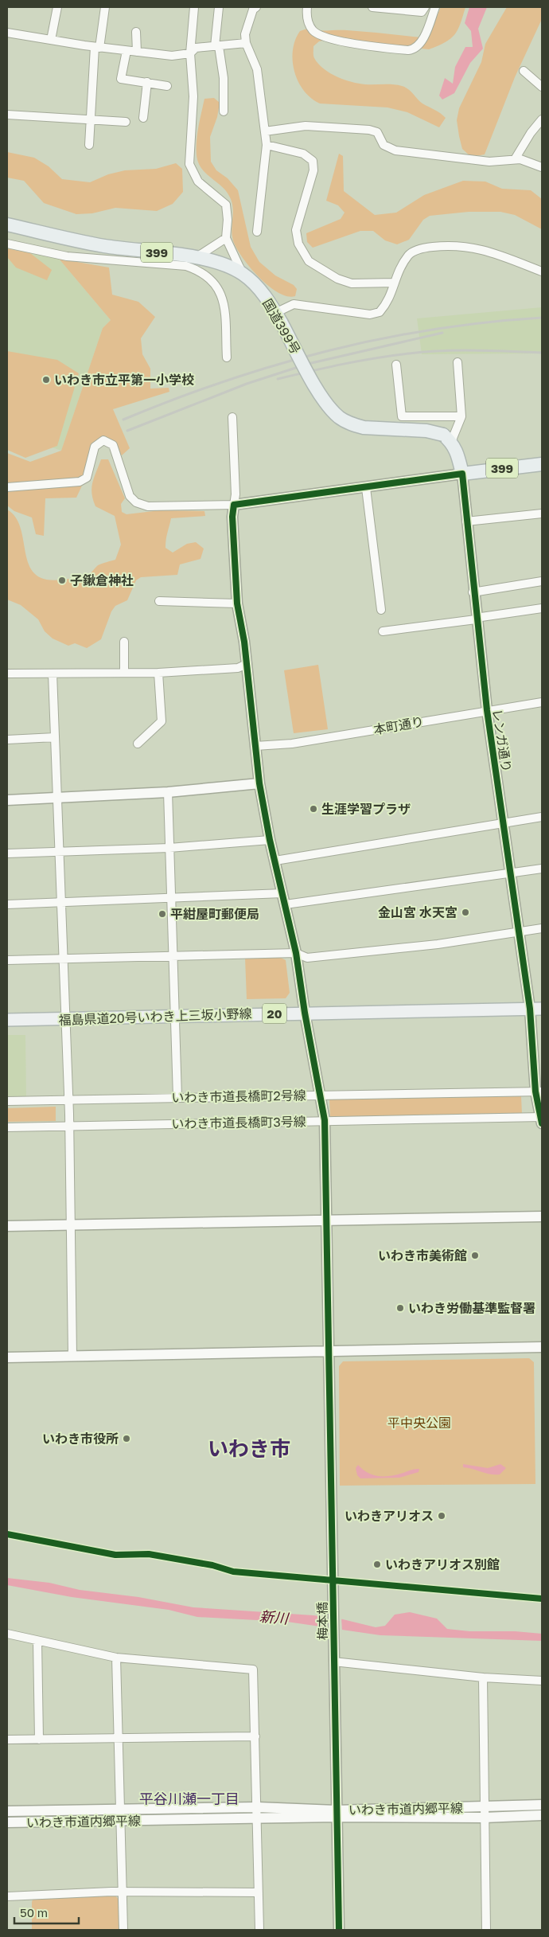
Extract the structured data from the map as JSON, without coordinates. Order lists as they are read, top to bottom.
{
  "streets": {
    "highway": ["399", "国道399号"],
    "main road": ["20", "福島県道20号いわき上三坂小野線"],
    "street": [
      "本町通り",
      "レンガ通り",
      "いわき市道長橋町2号線",
      "いわき市道長橋町3号線",
      "梅本橋",
      "いわき市道内郷平線"
    ]
  },
  "crossings": [
    ["399", "レンガ通り"],
    ["本町通り", "レンガ通り"],
    ["本町通り", "梅本橋"],
    ["レンガ通り", "福島県道20号いわき上三坂小野線"],
    ["レンガ通り", "いわき市道長橋町2号線"],
    ["レンガ通り", "いわき市道長橋町3号線"],
    ["福島県道20号いわき上三坂小野線", "梅本橋"],
    ["いわき市道長橋町2号線", "梅本橋"],
    ["いわき市道長橋町3号線", "梅本橋"],
    ["梅本橋", "いわき市道内郷平線"]
  ],
  "districts": ["いわき市", "平谷川瀬一丁目"],
  "water": ["新川"],
  "parks": ["平中央公園"],
  "places": [
    "いわき市立平第一小学校",
    "子鍬倉神社",
    "生涯学習プラザ",
    "金山宮 水天宮",
    "平紺屋町郵便局",
    "いわき市美術館",
    "いわき労働基準監督署",
    "いわき市役所",
    "いわきアリオス",
    "いわきアリオス別館"
  ],
  "scale_bar": "50 m"
}
